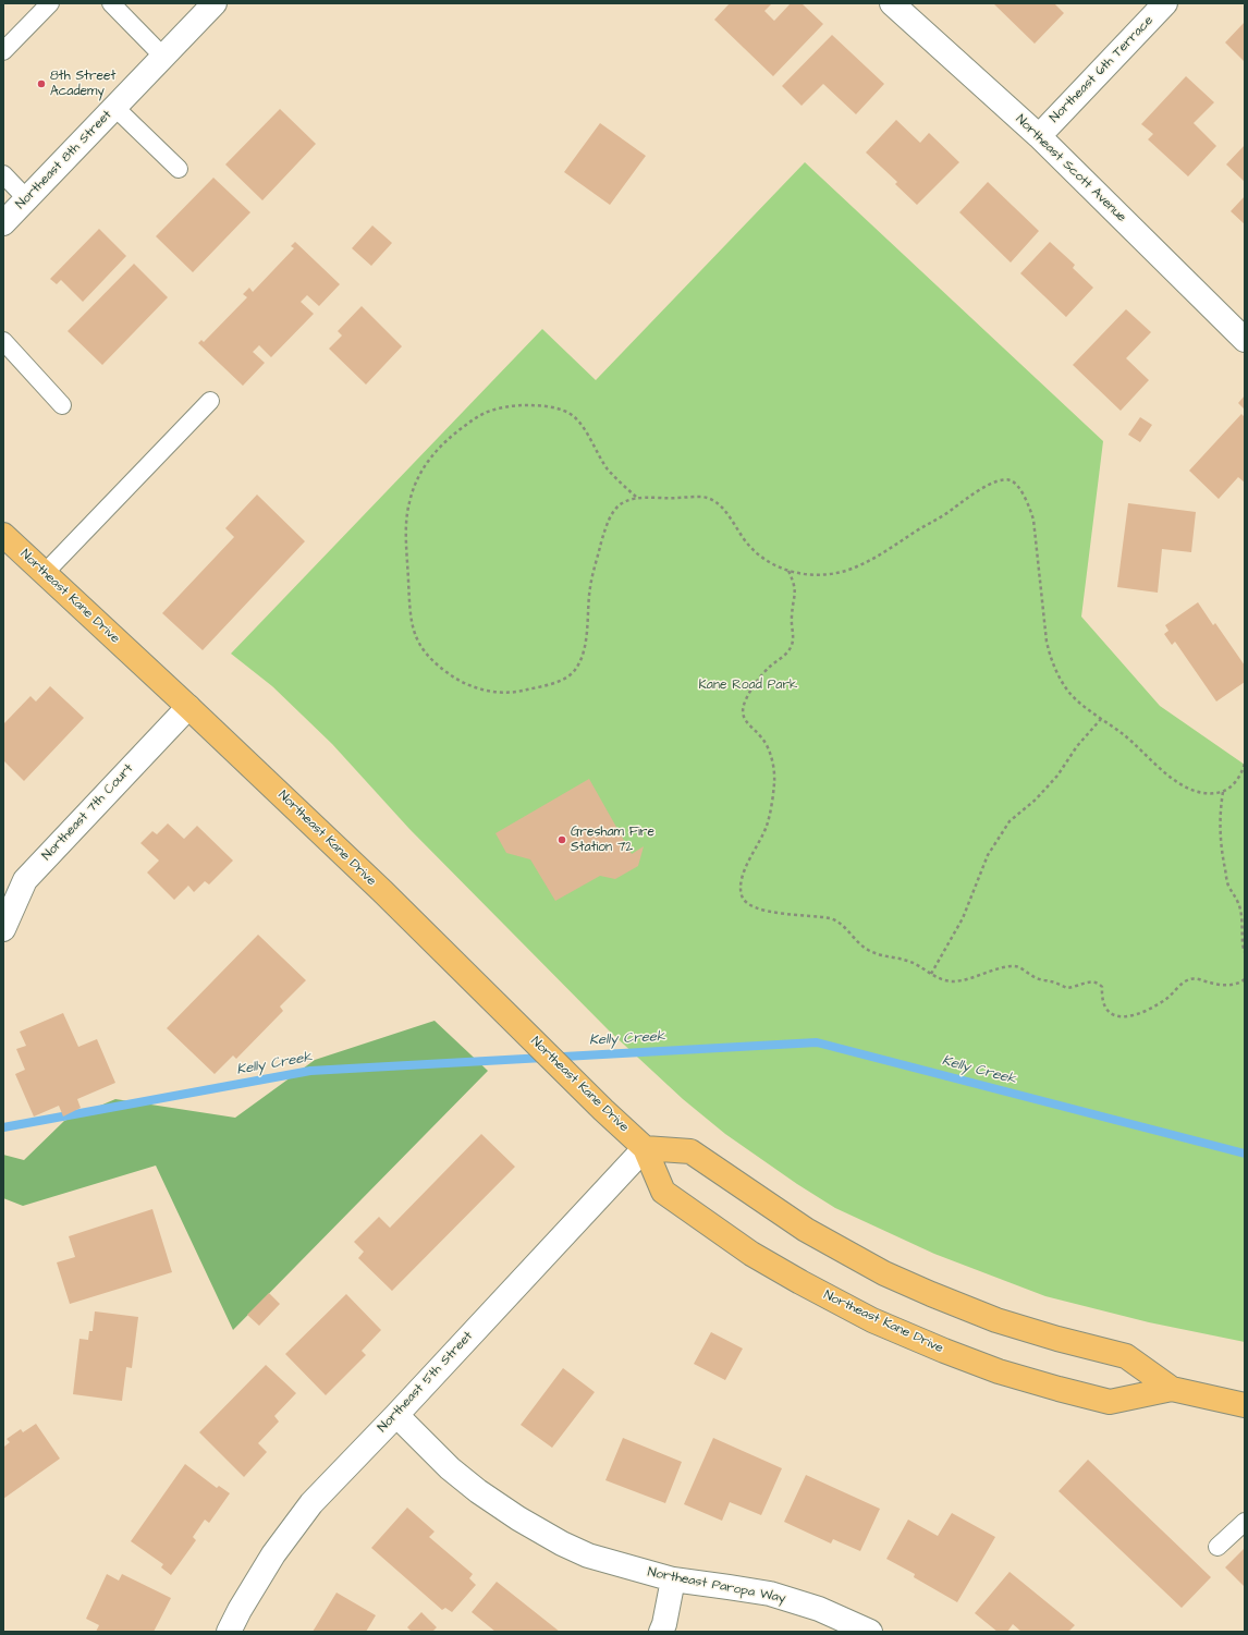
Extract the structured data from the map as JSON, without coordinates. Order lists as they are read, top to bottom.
{
  "streets": {
    "main road": ["Northeast Kane Drive"],
    "street": [
      "Northeast 6th Terrace",
      "Northeast 8th Street",
      "Northeast Scott Avenue",
      "Northeast 7th Court",
      "Northeast 5th Street",
      "Northeast Paropa Way"
    ]
  },
  "crossings": [
    ["Northeast 6th Terrace", "Northeast Scott Avenue"],
    ["Northeast Kane Drive", "Northeast 7th Court"],
    ["Northeast Kane Drive", "Northeast 5th Street"],
    ["Northeast 5th Street", "Northeast Paropa Way"]
  ],
  "water": ["Kelly Creek"],
  "parks": ["Kane Road Park"],
  "places": ["8th Street Academy", "Gresham Fire Station 72"]
}
